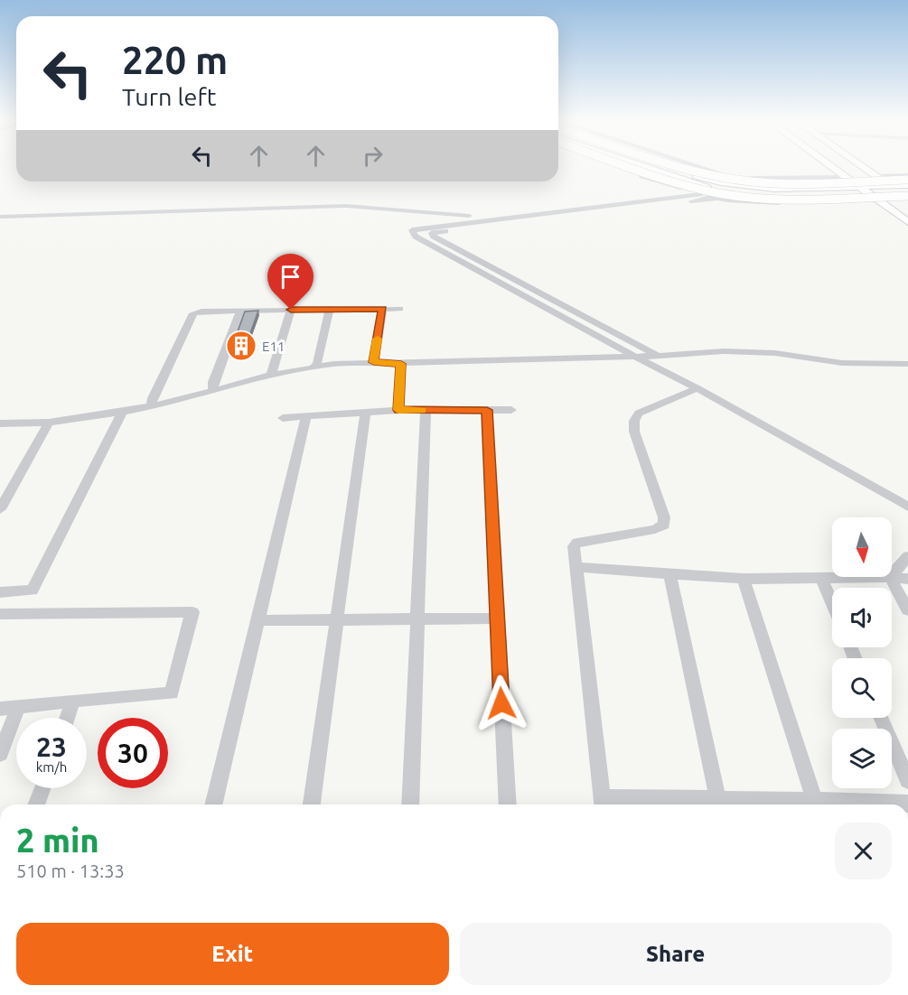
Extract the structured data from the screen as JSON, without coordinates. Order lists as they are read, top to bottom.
{
  "places": {
    "building": ["E11"]
  },
  "north": "bottom",
  "page": {
    "turn": ["220 m", "Turn left"],
    "speed": "23 km/h",
    "limit": "30",
    "heading": ["2 min", "510 m · 13:33"],
    "buttons": ["Exit", "Share"]
  }
}
